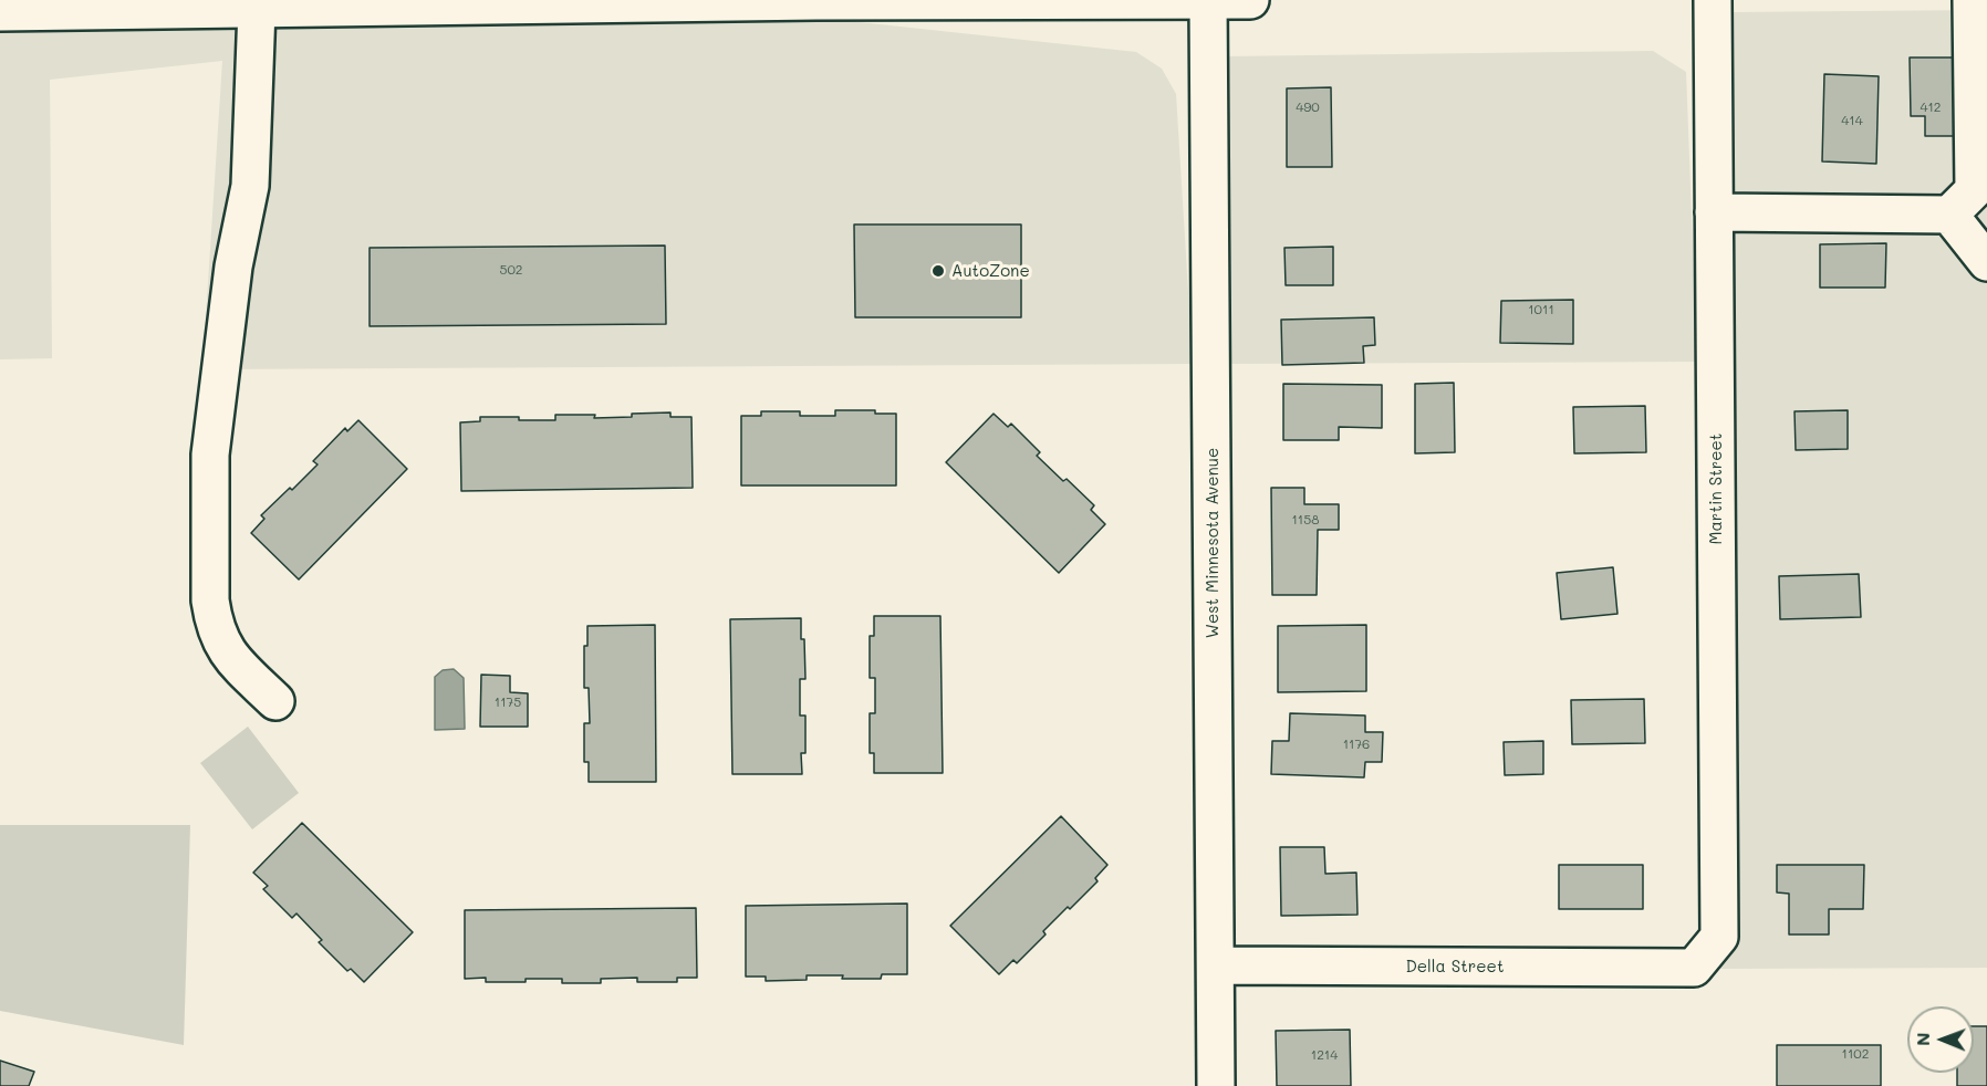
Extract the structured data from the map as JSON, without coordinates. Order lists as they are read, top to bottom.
{
  "streets": {
    "main road": ["Martin Street", "West Minnesota Avenue", "Della Street"]
  },
  "crossings": [
    ["Martin Street", "Della Street"],
    ["West Minnesota Avenue", "Della Street"]
  ],
  "places": ["AutoZone"],
  "house_numbers": [
    "490",
    "412",
    "414",
    "502",
    "1011",
    "1158",
    "1175",
    "1176",
    "1102",
    "1214"
  ],
  "north": "left"
}
